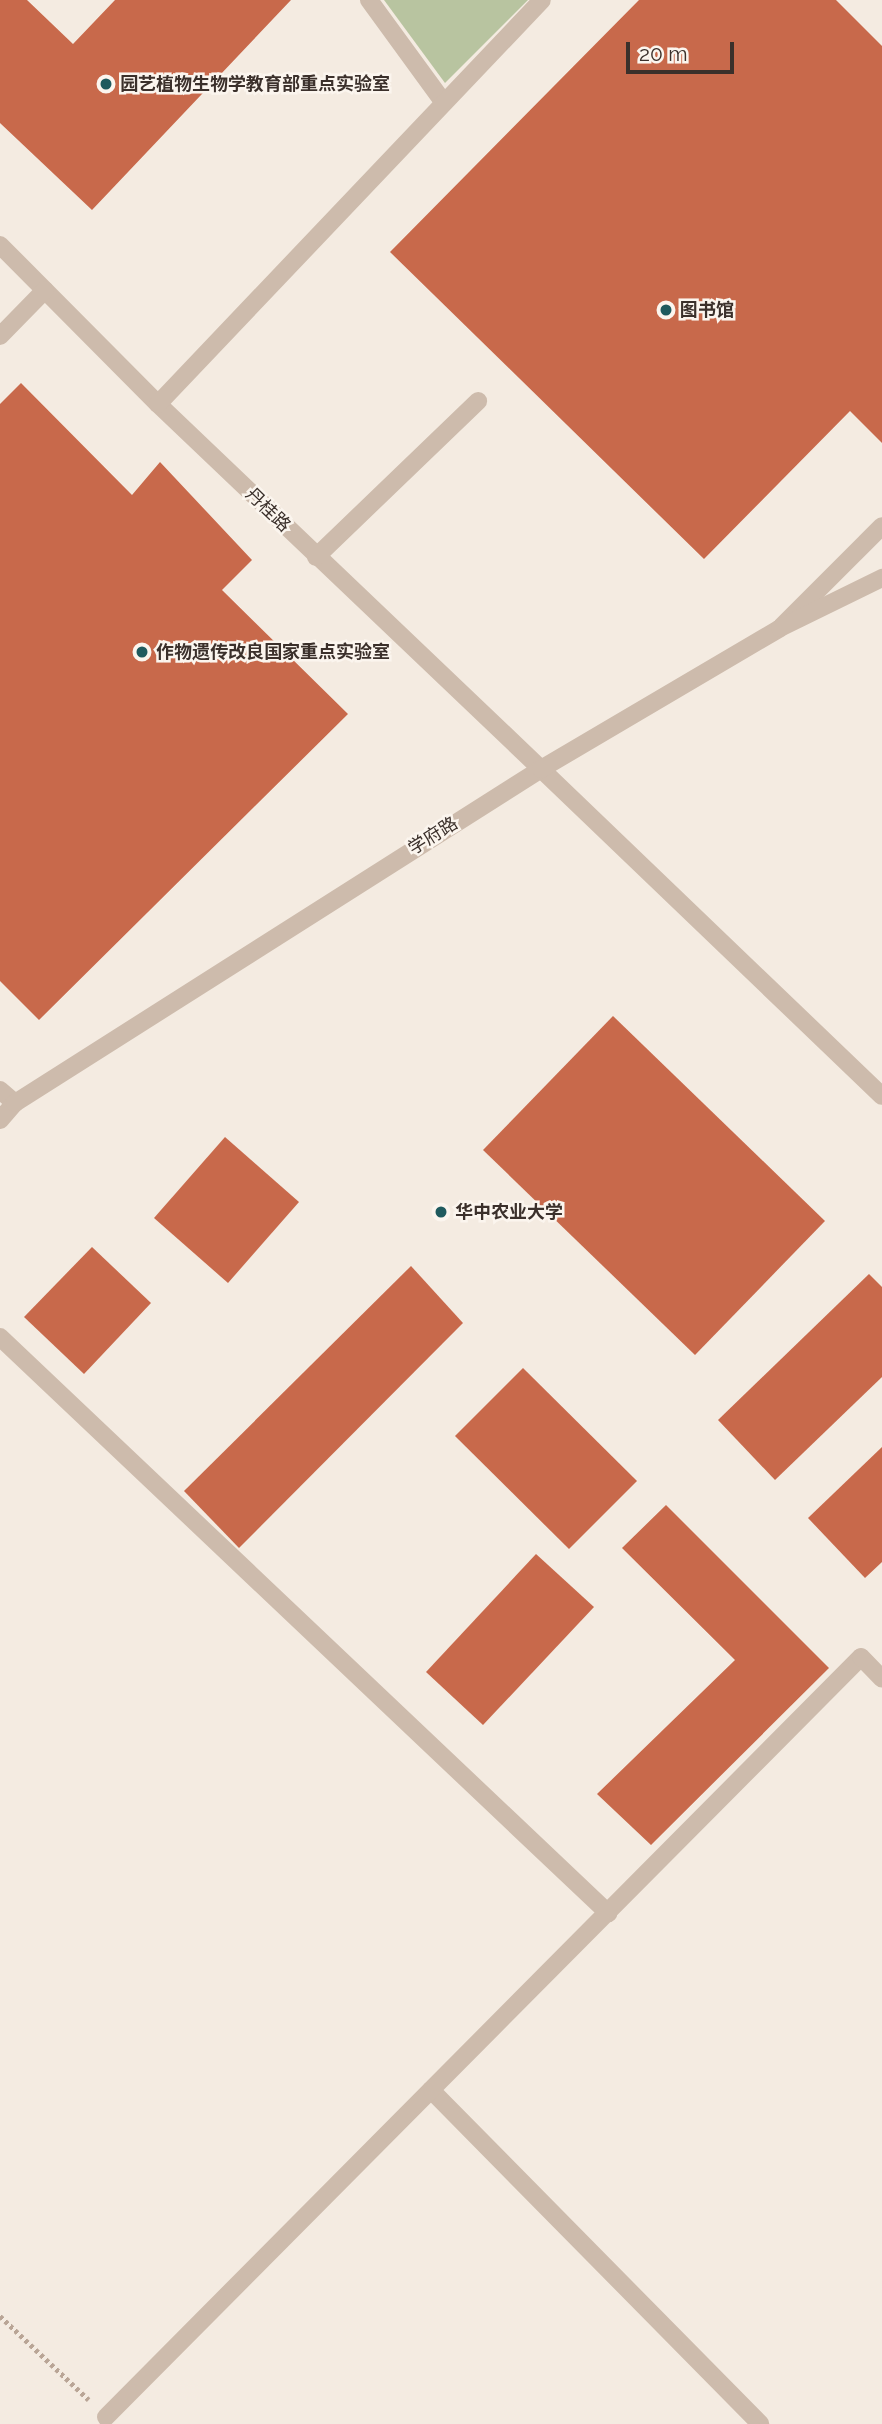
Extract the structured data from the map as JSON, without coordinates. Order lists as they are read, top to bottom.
{
  "streets": {
    "street": ["丹桂路", "学府路"]
  },
  "crossings": [
    ["丹桂路", "学府路"]
  ],
  "places": [
    "园艺植物生物学教育部重点实验室",
    "图书馆",
    "作物遗传改良国家重点实验室",
    "华中农业大学"
  ],
  "scale_bar": "20 m"
}
